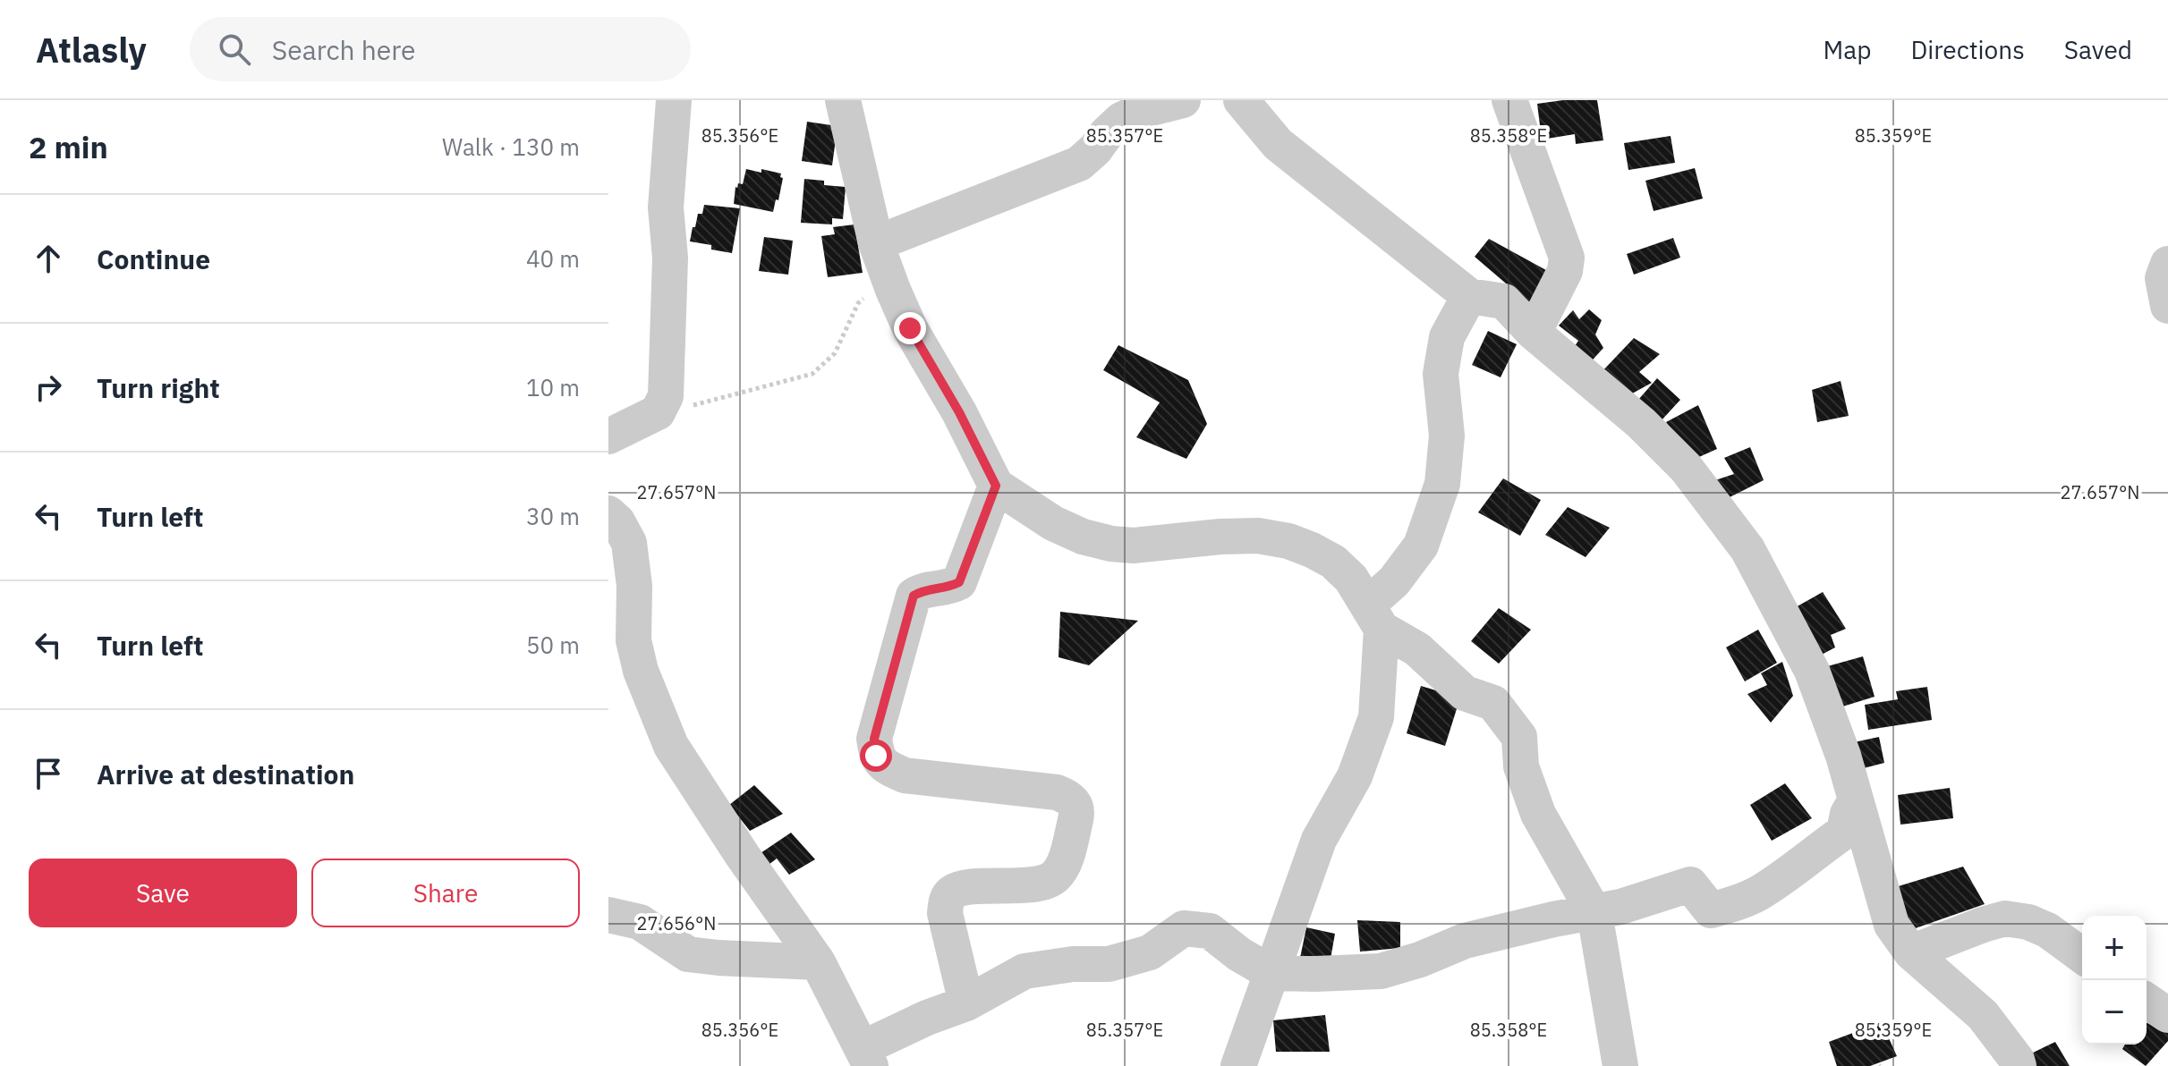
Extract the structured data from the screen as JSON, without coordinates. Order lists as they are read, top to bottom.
{
  "page": {
    "header": "Atlasly",
    "search": "Search here",
    "nav": ["Map", "Directions", "Saved"],
    "heading": ["2 min", "Walk · 130 m"],
    "list": [
      ["Continue", "40 m"],
      ["Turn right", "10 m"],
      ["Turn left", "30 m"],
      ["Turn left", "50 m"],
      "Arrive at destination"
    ],
    "buttons": ["Save", "Share"],
    "map_buttons": ["+", "−"]
  },
  "coordinates": [
    "85.356°E",
    "85.357°E",
    "85.358°E",
    "85.359°E",
    "27.657°N",
    "27.656°N"
  ]
}
